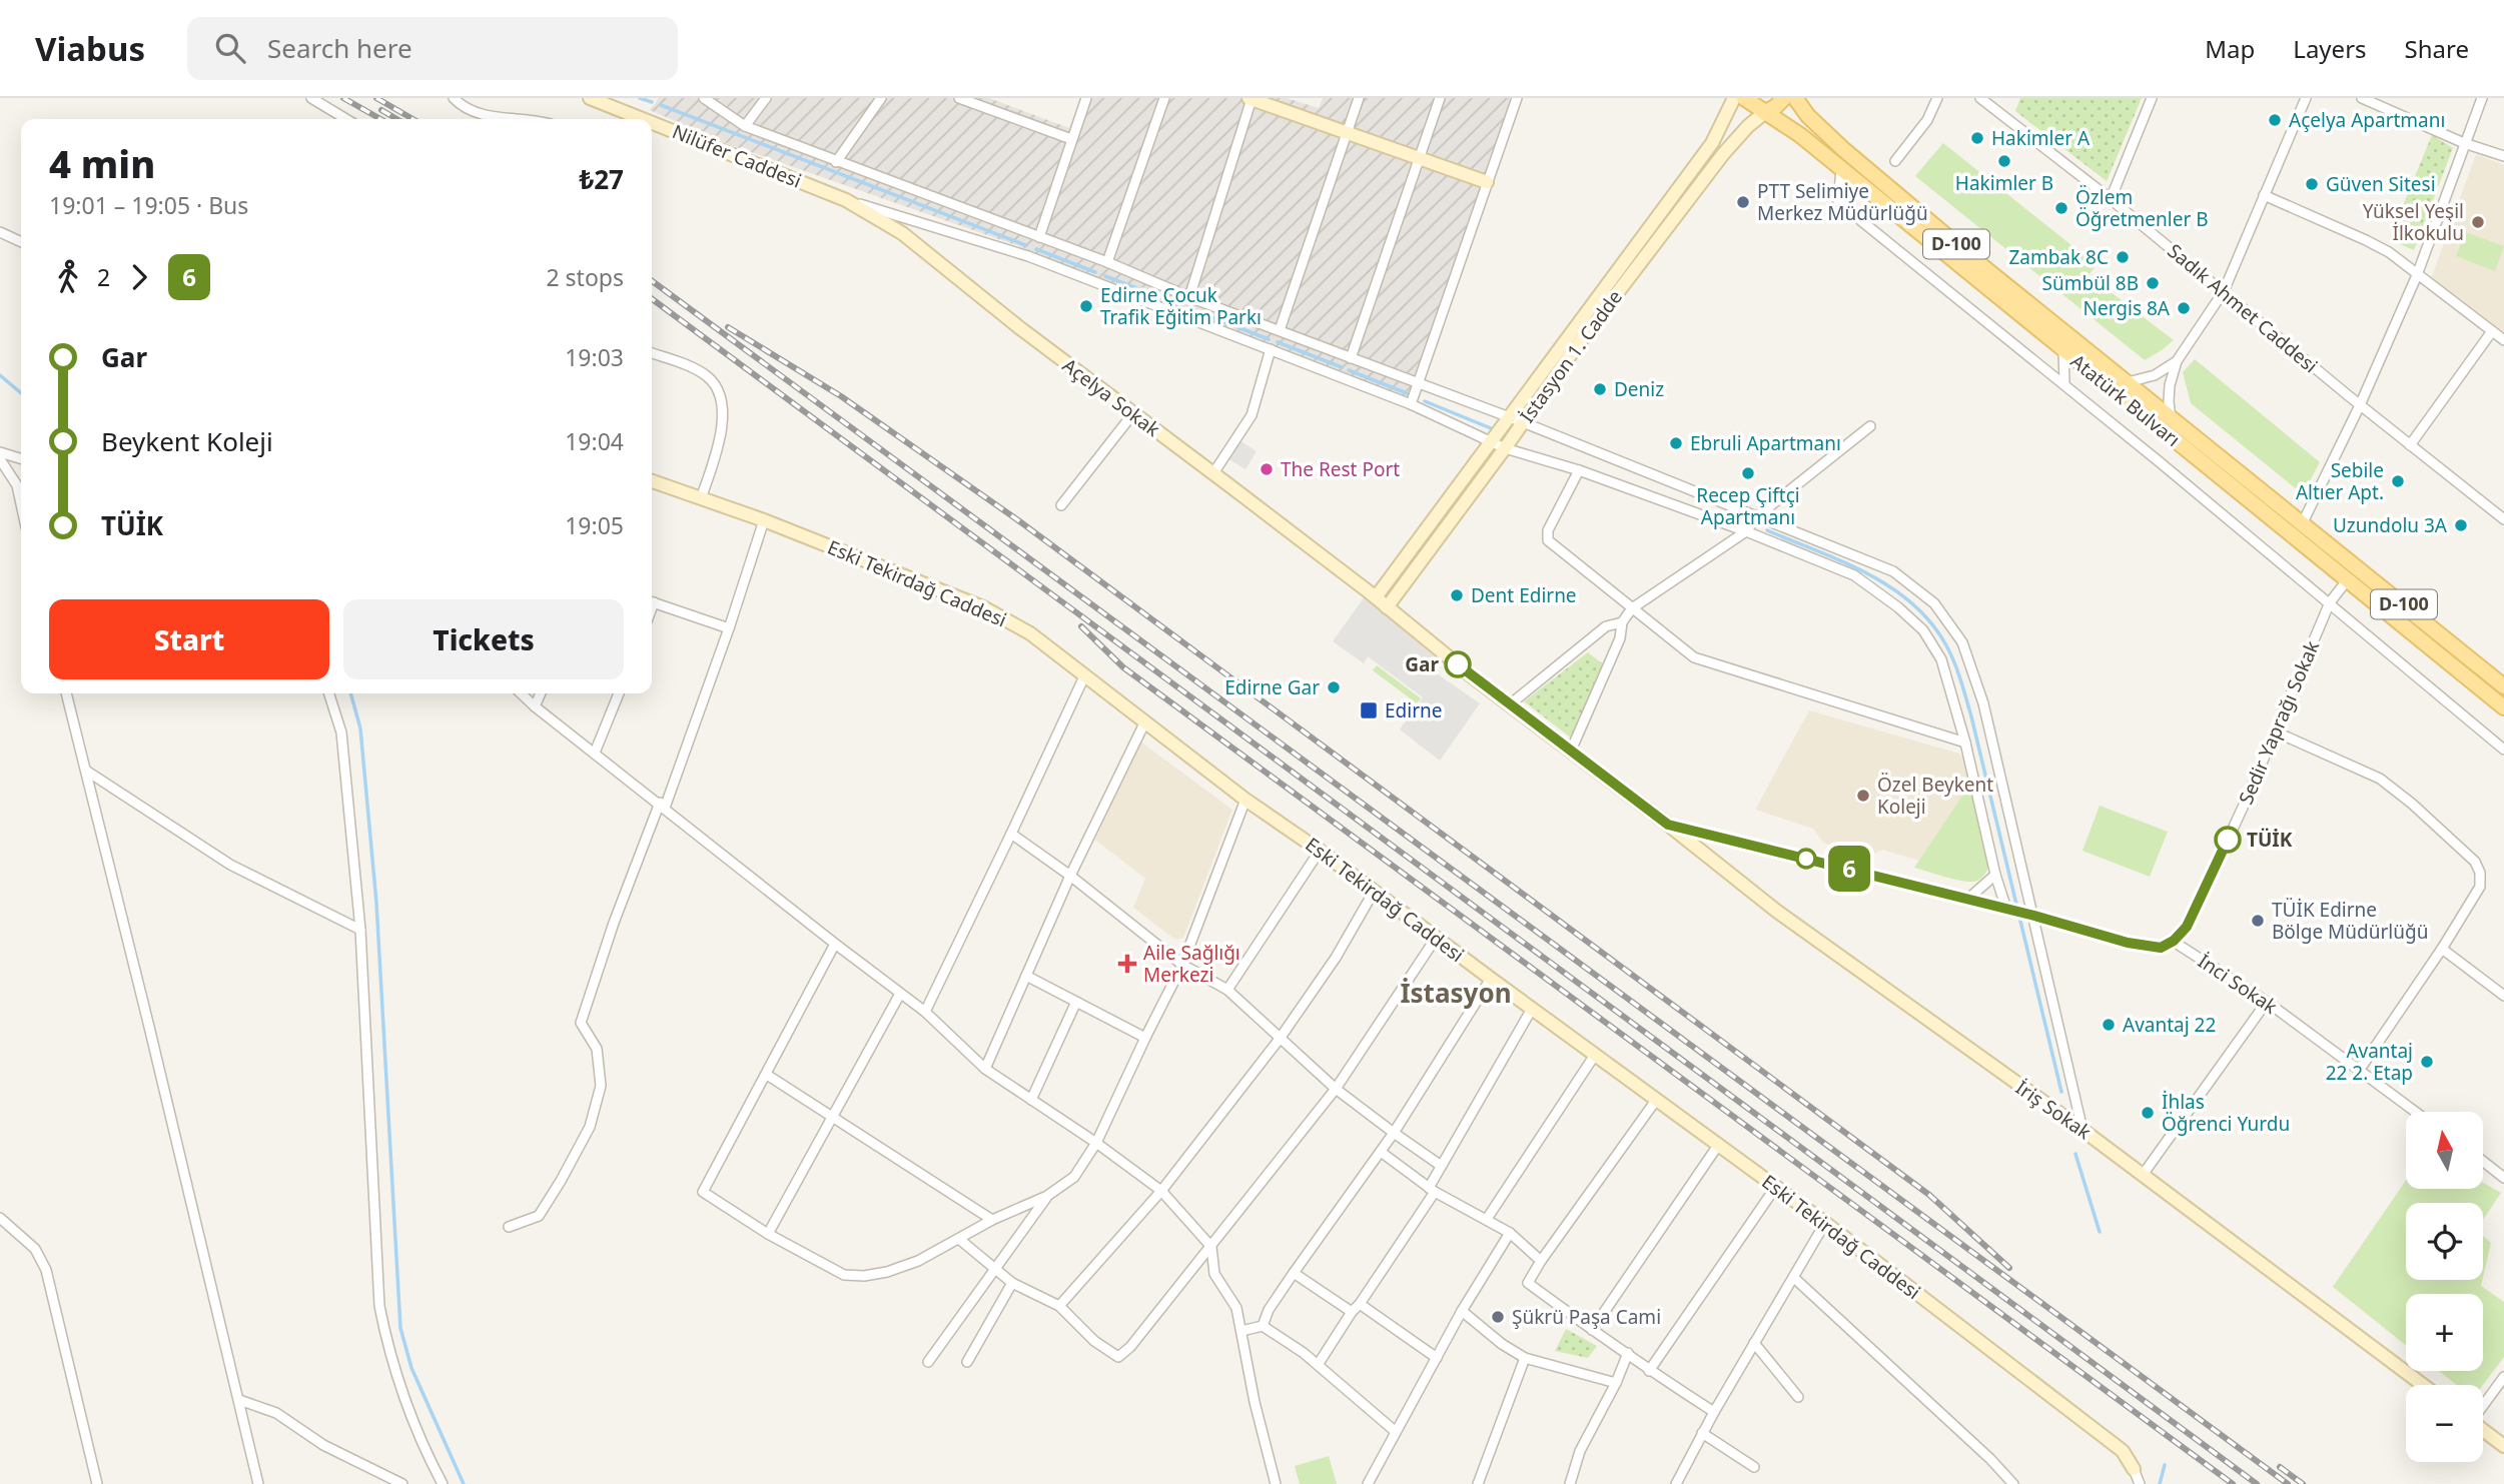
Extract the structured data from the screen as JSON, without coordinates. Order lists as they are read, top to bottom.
{
  "streets": {
    "main road": [
      "Nilüfer Caddesi",
      "D-100",
      "İstasyon 1. Cadde",
      "Açelya Sokak",
      "Atatürk Bulvarı",
      "Eski Tekirdağ Caddesi",
      "İriş Sokak"
    ],
    "street": ["Sadık Ahmet Caddesi", "Sedir Yaprağı Sokak", "İnci Sokak"]
  },
  "crossings": [
    ["Nilüfer Caddesi", "Açelya Sokak"],
    ["İstasyon 1. Cadde", "Açelya Sokak"],
    ["İstasyon 1. Cadde", "Atatürk Bulvarı"],
    ["Atatürk Bulvarı", "Sedir Yaprağı Sokak"],
    ["Sedir Yaprağı Sokak", "İnci Sokak"]
  ],
  "districts": ["İstasyon"],
  "places": {
    "other": [
      "Açelya Apartmanı",
      "Hakimler A",
      "Hakimler B",
      "Güven Sitesi",
      "PTT Selimiye Merkez Müdürlüğü",
      "Özlem Öğretmenler B",
      "Yüksel Yeşil İlkokulu",
      "Zambak 8C",
      "Sümbül 8B",
      "Edirne Çocuk Trafik Eğitim Parkı",
      "Nergis 8A",
      "Deniz",
      "Ebruli Apartmanı",
      "The Rest Port",
      "Recep Çiftçi Apartmanı",
      "Sebile Altıer Apt.",
      "Uzundolu 3A",
      "Dent Edirne",
      "Gar",
      "Edirne Gar",
      "Özel Beykent Koleji",
      "TÜİK",
      "TÜİK Edirne Bölge Müdürlüğü",
      "Avantaj 22",
      "Avantaj 22 2. Etap",
      "İhlas Öğrenci Yurdu",
      "Şükrü Paşa Cami"
    ],
    "transit": ["Edirne"],
    "health": ["Aile Sağlığı Merkezi"]
  },
  "lines": ["bus line 6"],
  "north": "top",
  "page": {
    "header": "Viabus",
    "search": "Search here",
    "nav": ["Map", "Layers", "Share"],
    "on_map": "6",
    "heading": ["4 min", "19:01 – 19:05 · Bus", "₺27"],
    "legs": ["2", "6", "2 stops"],
    "list": [
      {
        "name": "Gar",
        "value": "19:03"
      },
      {
        "name": "Beykent Koleji",
        "value": "19:04"
      },
      {
        "name": "TÜİK",
        "value": "19:05"
      }
    ],
    "buttons": ["Start", "Tickets"],
    "map_buttons": ["+", "−"]
  }
}
